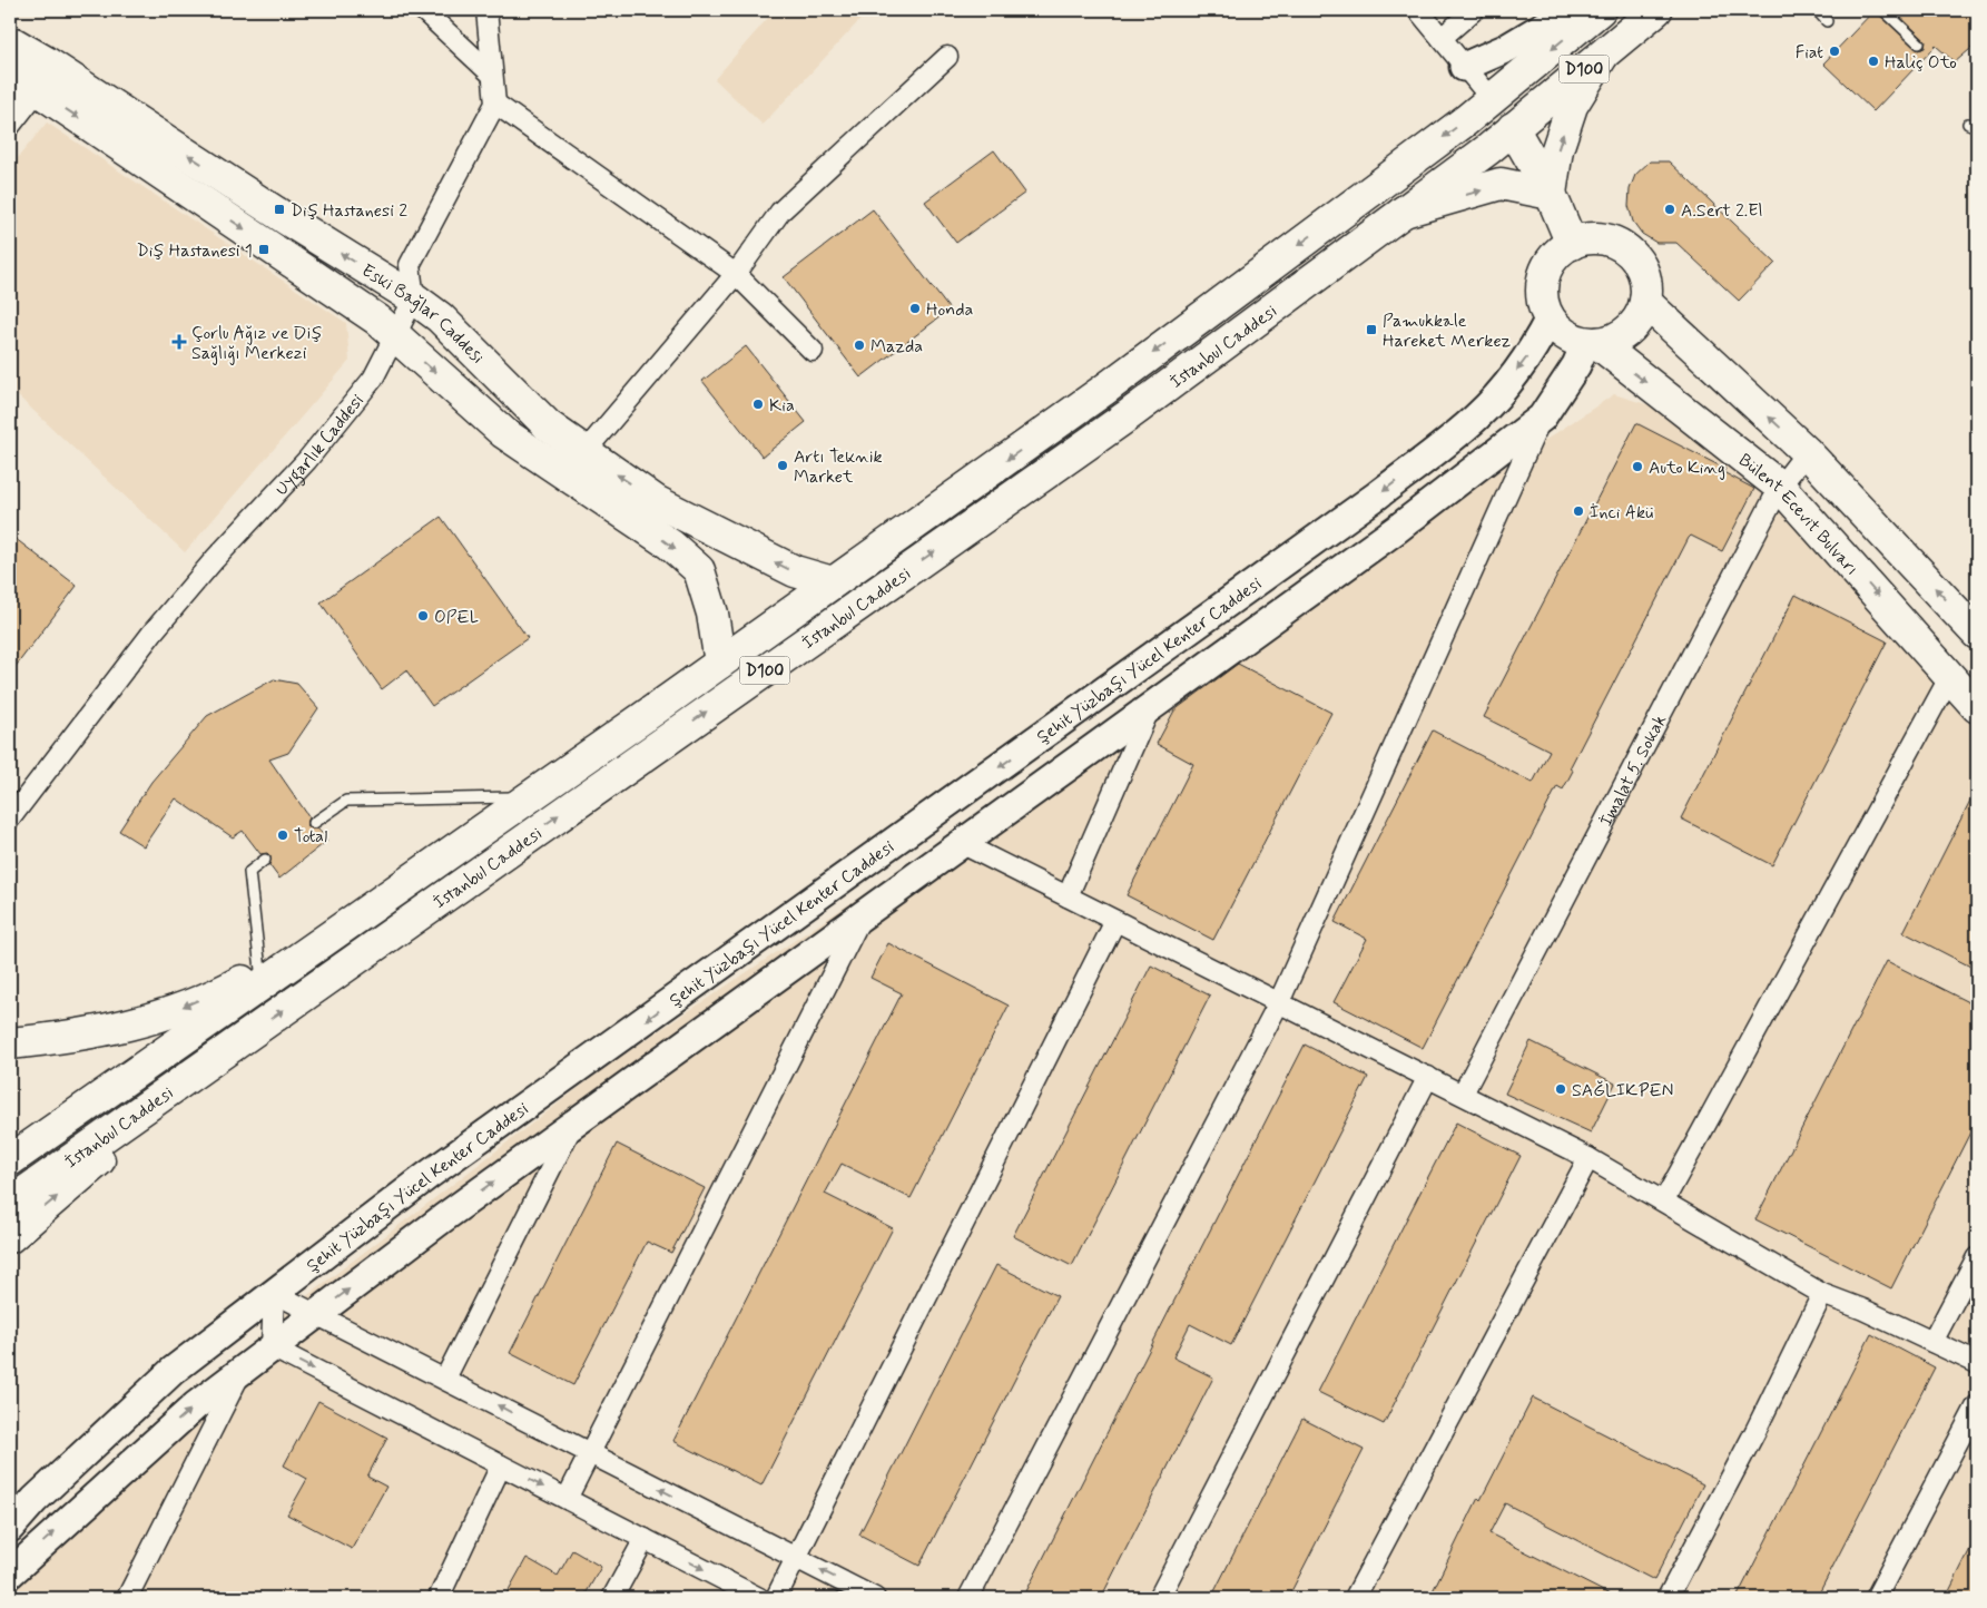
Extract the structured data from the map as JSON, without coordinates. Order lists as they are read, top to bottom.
{
  "streets": {
    "main road": [
      "D100",
      "Eski Bağlar Caddesi",
      "İstanbul Caddesi",
      "Bülent Ecevit Bulvarı"
    ],
    "street": ["Uygarlık Caddesi", "Şehit Yüzbaşı Yücel Kenter Caddesi", "İmalat 5. Sokak"]
  },
  "crossings": [
    ["Eski Bağlar Caddesi", "İstanbul Caddesi"],
    ["Eski Bağlar Caddesi", "Uygarlık Caddesi"],
    ["Bülent Ecevit Bulvarı", "Şehit Yüzbaşı Yücel Kenter Caddesi"],
    ["Bülent Ecevit Bulvarı", "İmalat 5. Sokak"]
  ],
  "places": {
    "other": [
      "Fiat",
      "Haliç Oto",
      "A.Sert 2.El",
      "Honda",
      "Mazda",
      "Kia",
      "Artı Teknik Market",
      "Auto King",
      "İnci Akü",
      "OPEL",
      "Total",
      "SAĞLIKPEN"
    ],
    "transit": ["Diş Hastanesi 2", "Diş Hastanesi 1", "Pamukkale Hareket Merkez"],
    "health": ["Çorlu Ağız ve Diş Sağlığı Merkezi"]
  }
}
